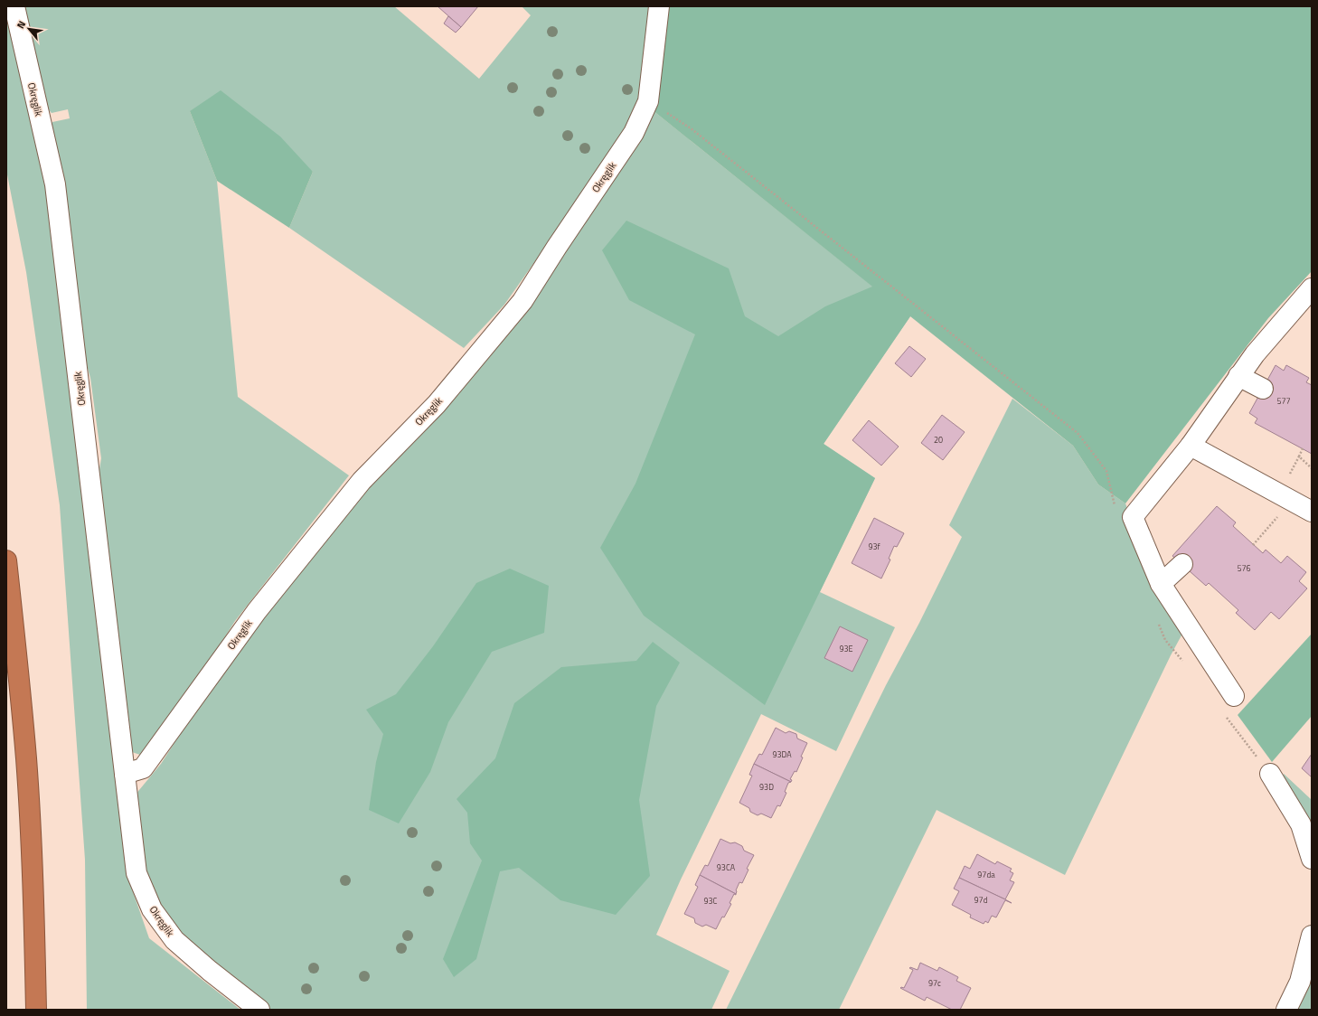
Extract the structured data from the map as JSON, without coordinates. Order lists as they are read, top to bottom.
{
  "streets": {
    "street": ["Okręglik"]
  },
  "house_numbers": [
    "577",
    "20",
    "93f",
    "576",
    "93E",
    "93DA",
    "93D",
    "93CA",
    "97da",
    "97d",
    "93C",
    "97c"
  ],
  "north": "top left"
}
